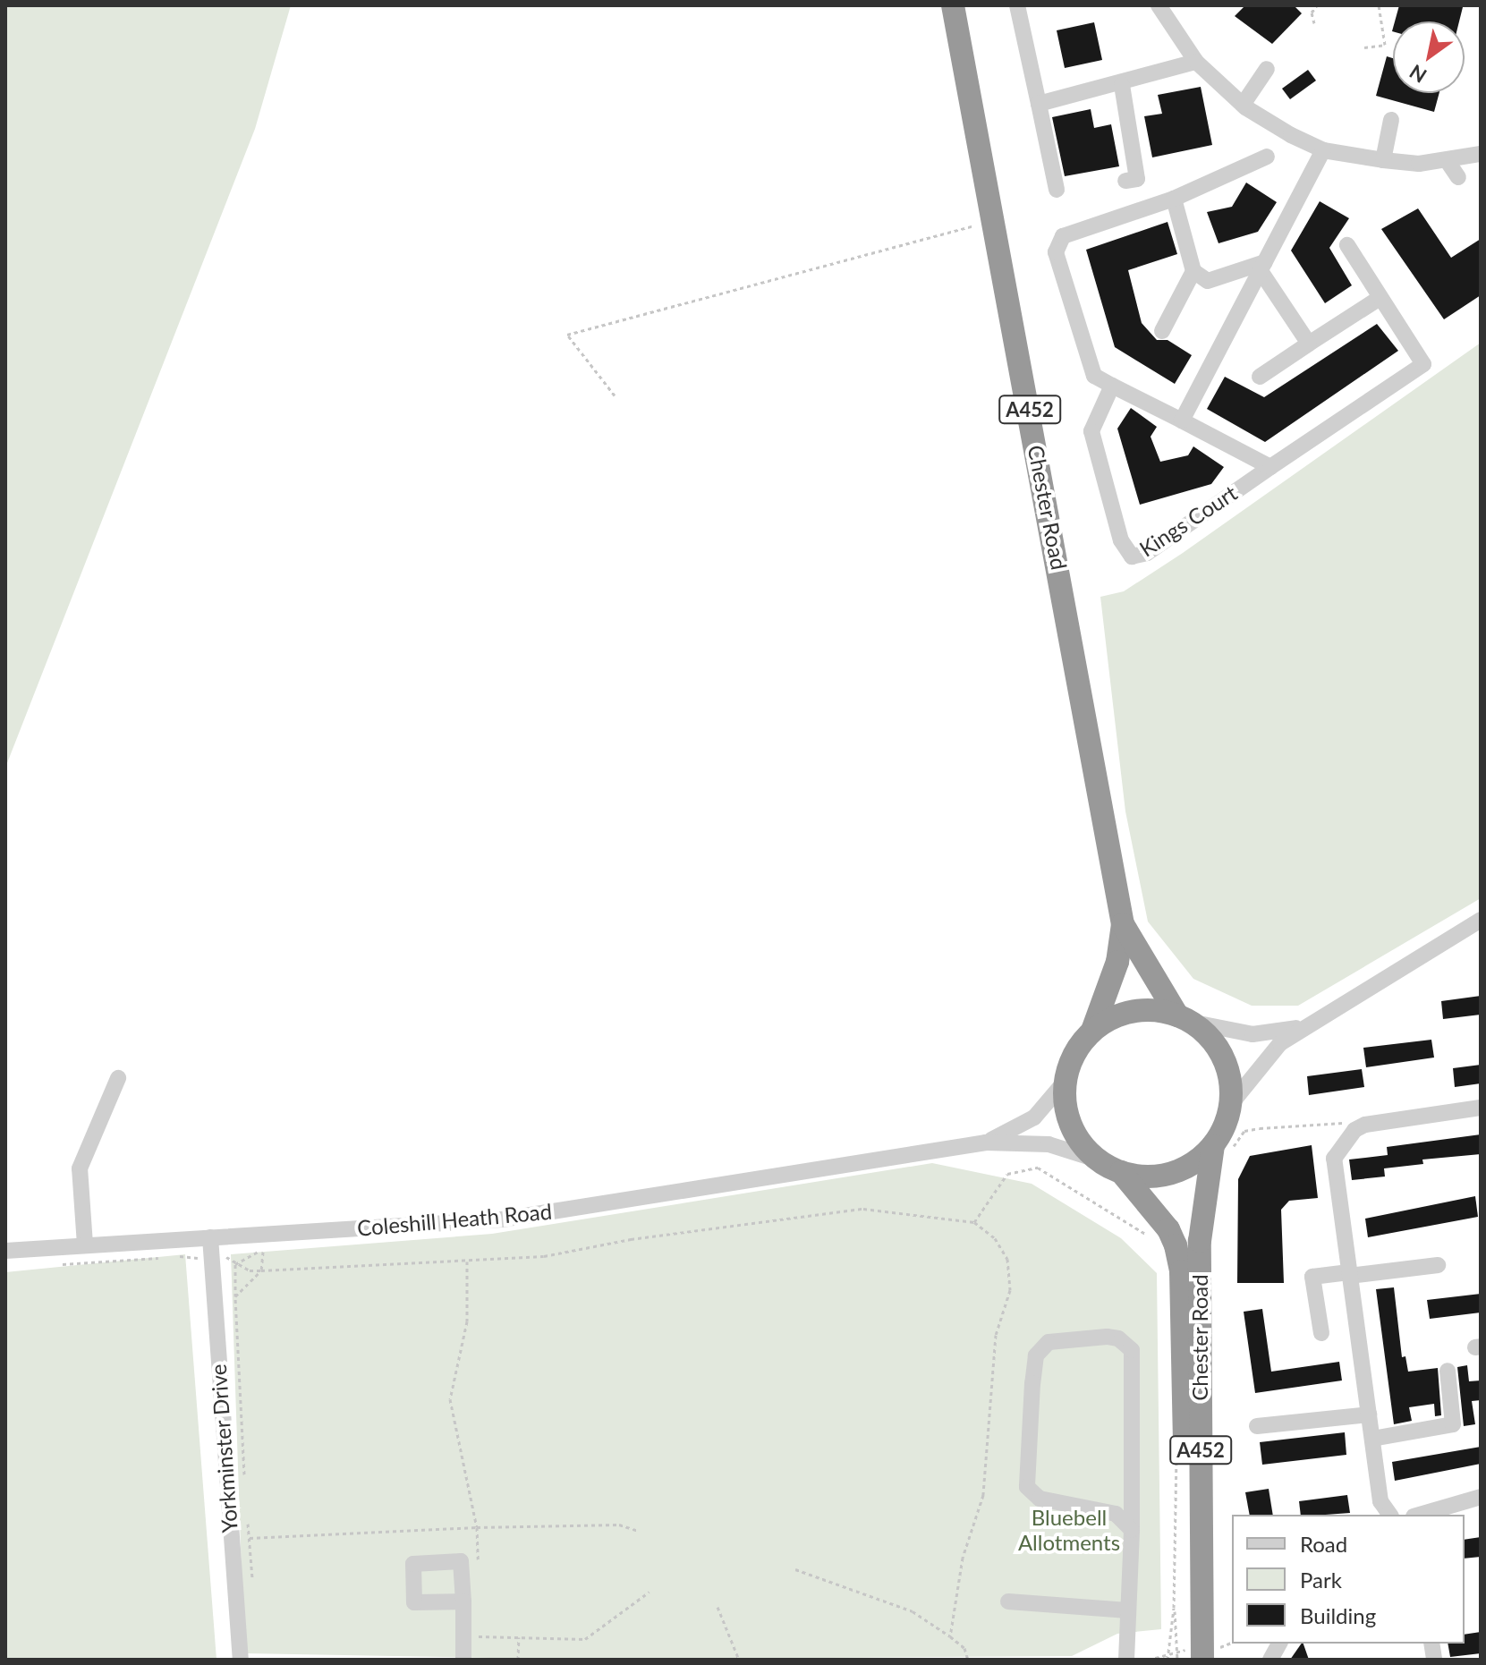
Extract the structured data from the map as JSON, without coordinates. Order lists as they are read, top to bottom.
{
  "streets": {
    "highway": ["A452", "Chester Road"],
    "street": ["Kings Court", "Coleshill Heath Road", "Yorkminster Drive"]
  },
  "crossings": [
    ["Chester Road", "Coleshill Heath Road"],
    ["Coleshill Heath Road", "Yorkminster Drive"]
  ],
  "parks": ["Bluebell Allotments"],
  "legend": ["Road", "Park", "Building"],
  "north": "bottom left"
}
